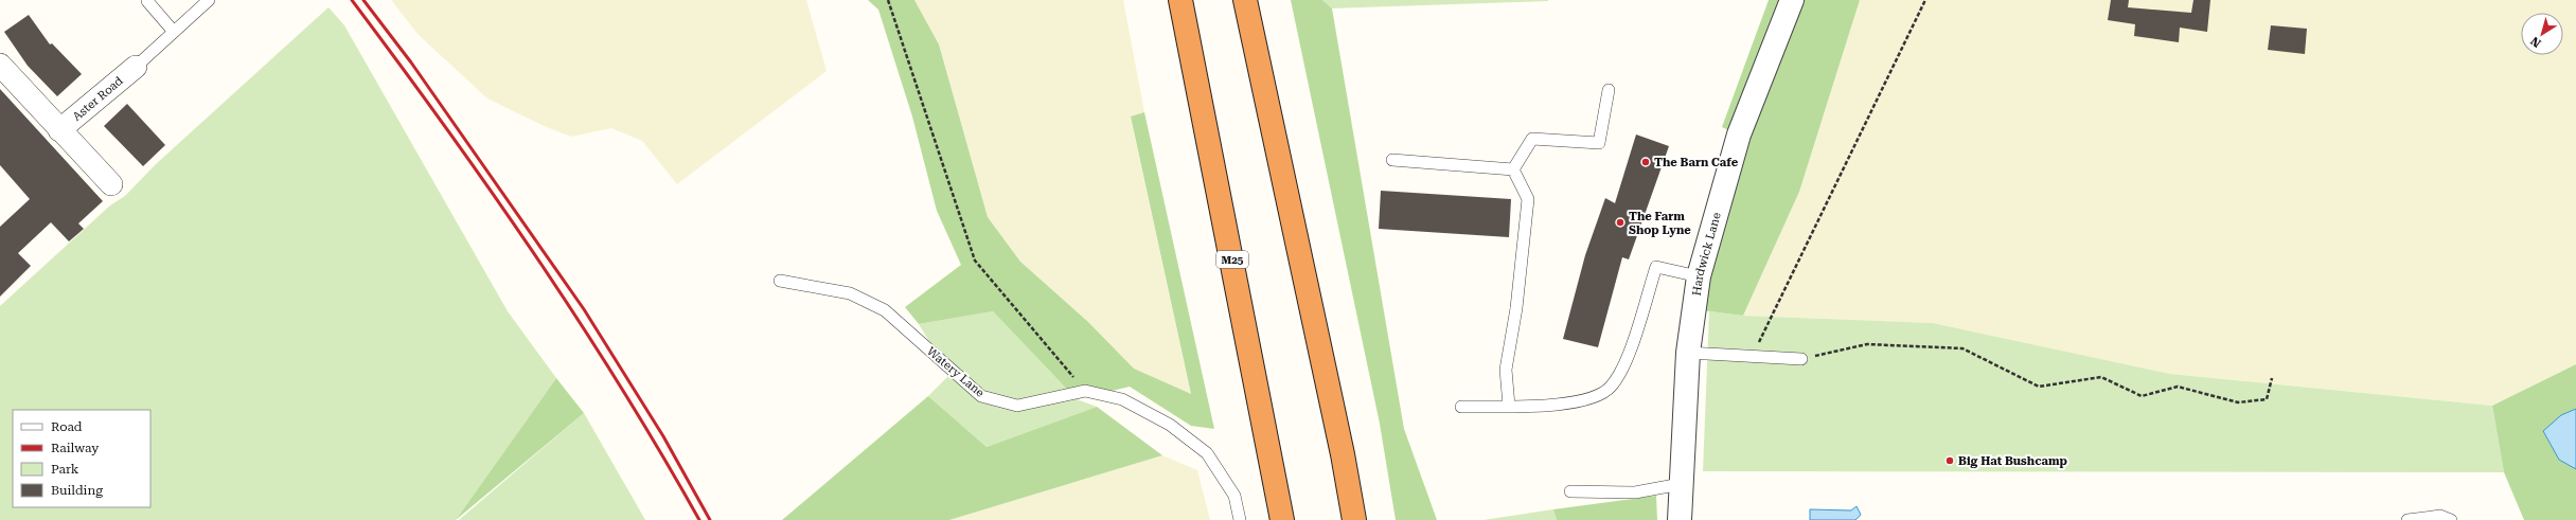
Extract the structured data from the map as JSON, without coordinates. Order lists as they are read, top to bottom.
{
  "streets": {
    "highway": ["M25"],
    "street": ["Aster Road", "Hardwick Lane"],
    "lane": ["Watery Lane"]
  },
  "places": ["The Barn Cafe", "The Farm Shop Lyne", "Big Hat Bushcamp"],
  "legend": [
    "Road",
    "Railway",
    "Park",
    "Building"
  ],
  "north": "bottom left"
}
